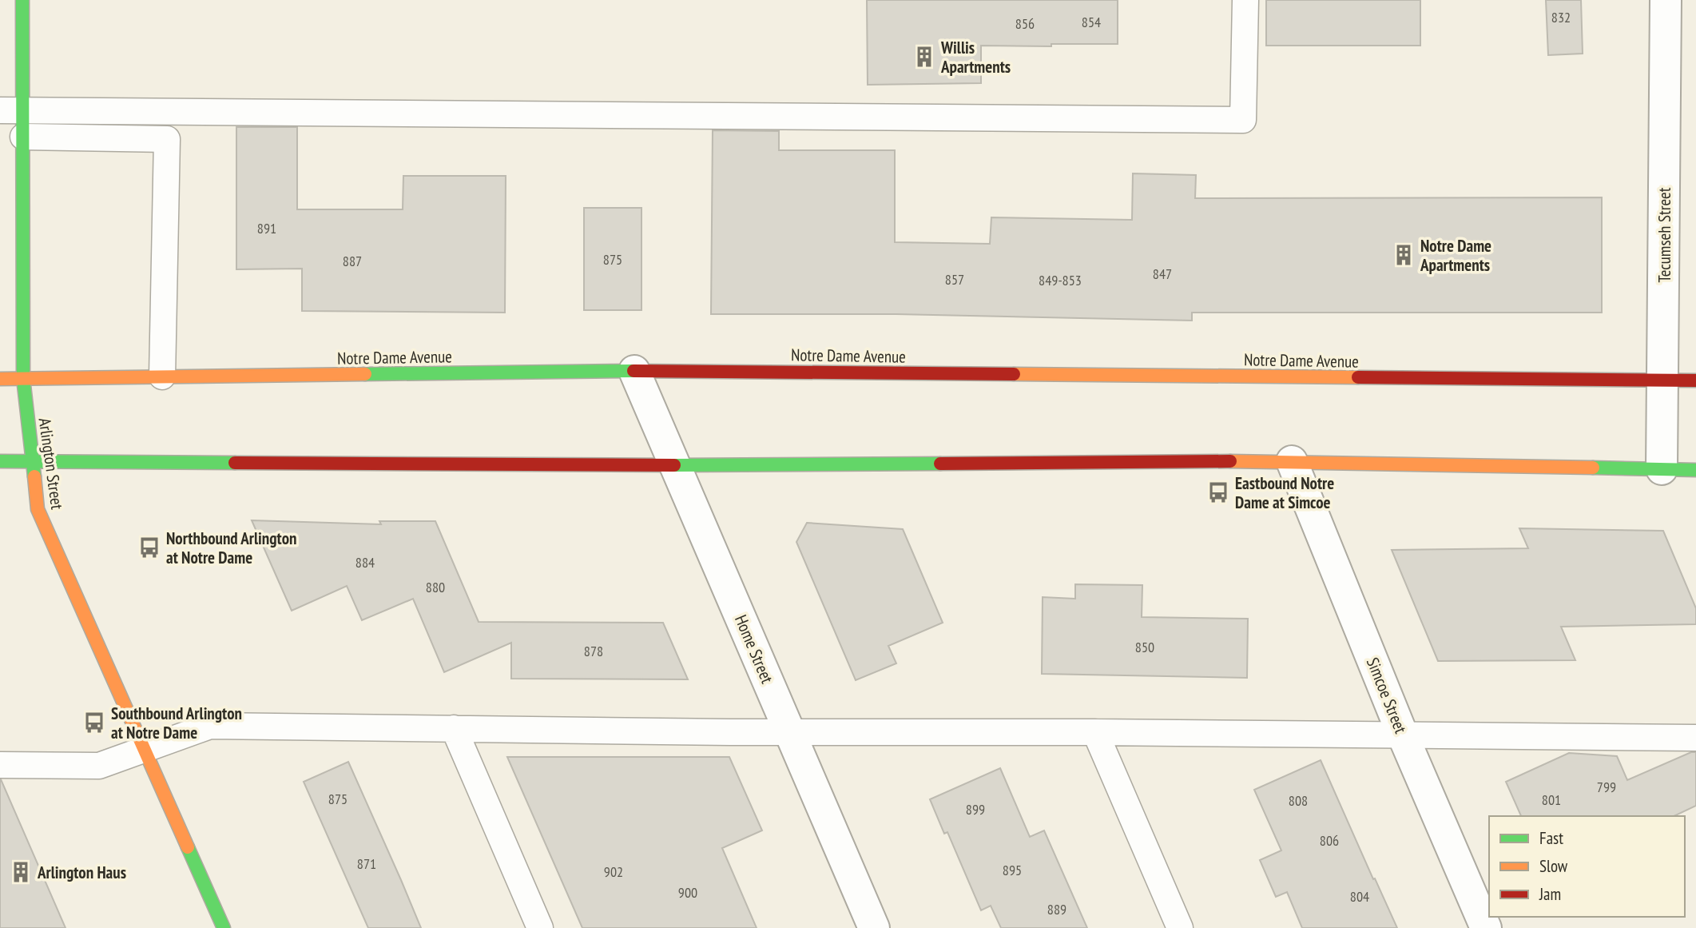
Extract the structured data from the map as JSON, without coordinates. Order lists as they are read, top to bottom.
{
  "streets": {
    "main road": ["Notre Dame Avenue", "Arlington Street"],
    "street": ["Tecumseh Street", "Home Street", "Simcoe Street"]
  },
  "crossings": [
    ["Tecumseh Street", "Notre Dame Avenue"],
    ["Notre Dame Avenue", "Arlington Street"],
    ["Notre Dame Avenue", "Home Street"]
  ],
  "places": {
    "building": ["Willis Apartments", "Notre Dame Apartments", "Arlington Haus"],
    "bus stop": ["Eastbound Notre Dame at Simcoe", "Northbound Arlington at Notre Dame", "Southbound Arlington at Notre Dame"]
  },
  "house_numbers": [
    "832",
    "854",
    "856",
    "891",
    "875",
    "887",
    "847",
    "857",
    "849-853",
    "884",
    "880",
    "850",
    "878",
    "799",
    "875",
    "801",
    "808",
    "899",
    "806",
    "871",
    "895",
    "902",
    "900",
    "804",
    "889"
  ],
  "legend": ["Fast", "Slow", "Jam"]
}
